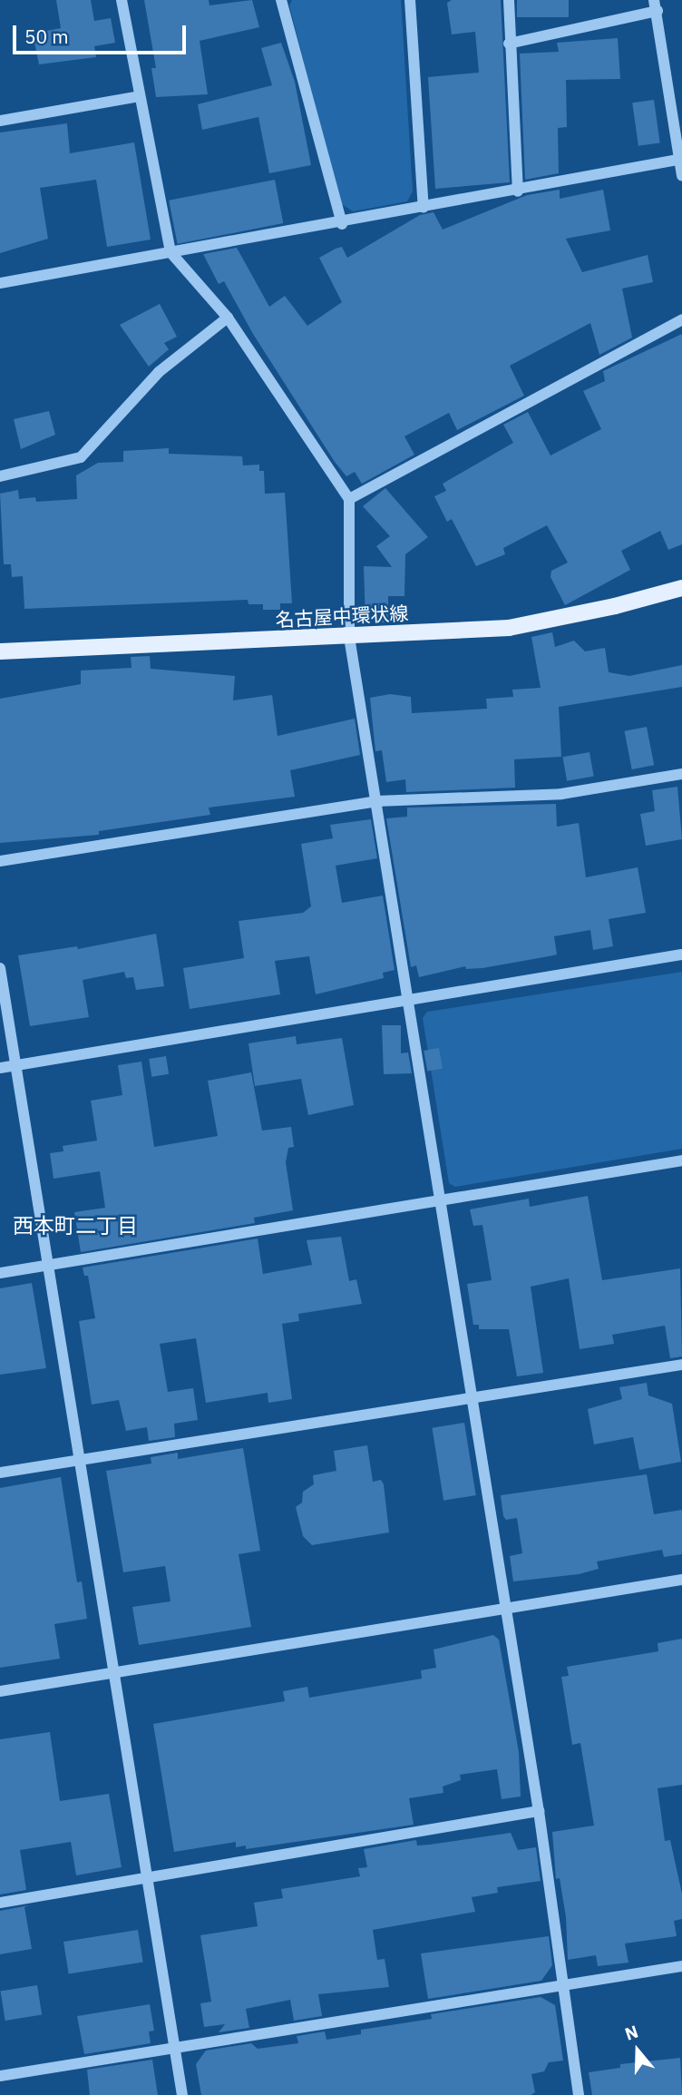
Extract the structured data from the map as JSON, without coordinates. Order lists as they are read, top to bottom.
{
  "streets": {
    "main road": ["名古屋中環状線"]
  },
  "districts": ["西本町二丁目"],
  "scale_bar": "50 m",
  "north": "top"
}
